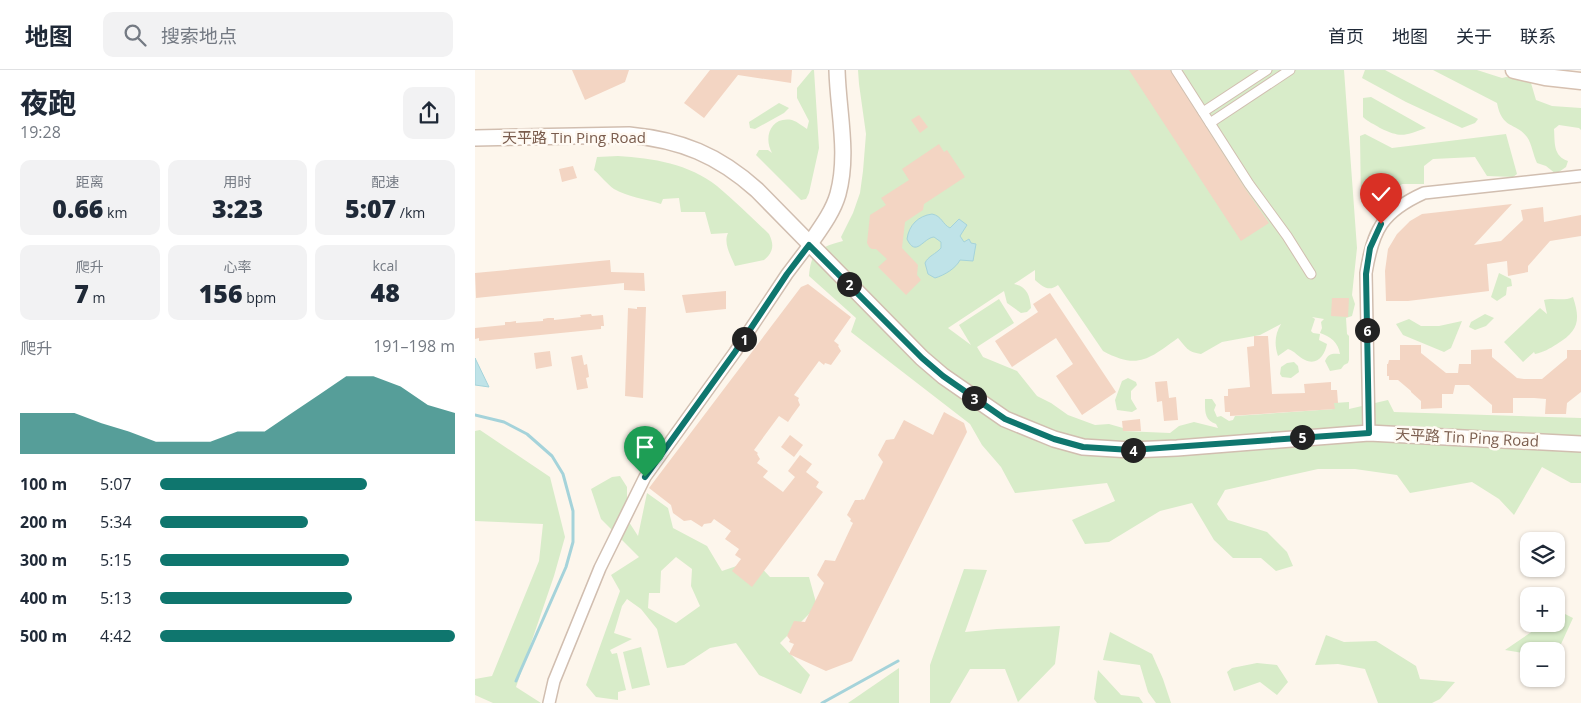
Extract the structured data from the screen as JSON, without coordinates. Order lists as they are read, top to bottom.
{
  "streets": {
    "street": ["天平路 Tin Ping Road"]
  },
  "page": {
    "header": "地图",
    "search": "搜索地点",
    "nav": [
      "首页",
      "地图",
      "关于",
      "联系"
    ],
    "heading": ["夜跑", "19:28"],
    "stats": [
      ["距离", "0.66 km"],
      ["用时", "3:23"],
      ["配速", "5:07 /km"],
      ["爬升", "7 m"],
      ["心率", "156 bpm"],
      ["kcal", "48"]
    ],
    "pins": [
      "2",
      "6",
      "1",
      "3",
      "5",
      "4"
    ],
    "chart": ["爬升", "191–198 m"],
    "list": [
      {
        "name": "100 m",
        "note": "5:07"
      },
      {
        "name": "200 m",
        "note": "5:34"
      },
      {
        "name": "300 m",
        "note": "5:15"
      },
      {
        "name": "400 m",
        "note": "5:13"
      },
      {
        "name": "500 m",
        "note": "4:42"
      }
    ],
    "map_buttons": ["+", "−"]
  }
}
